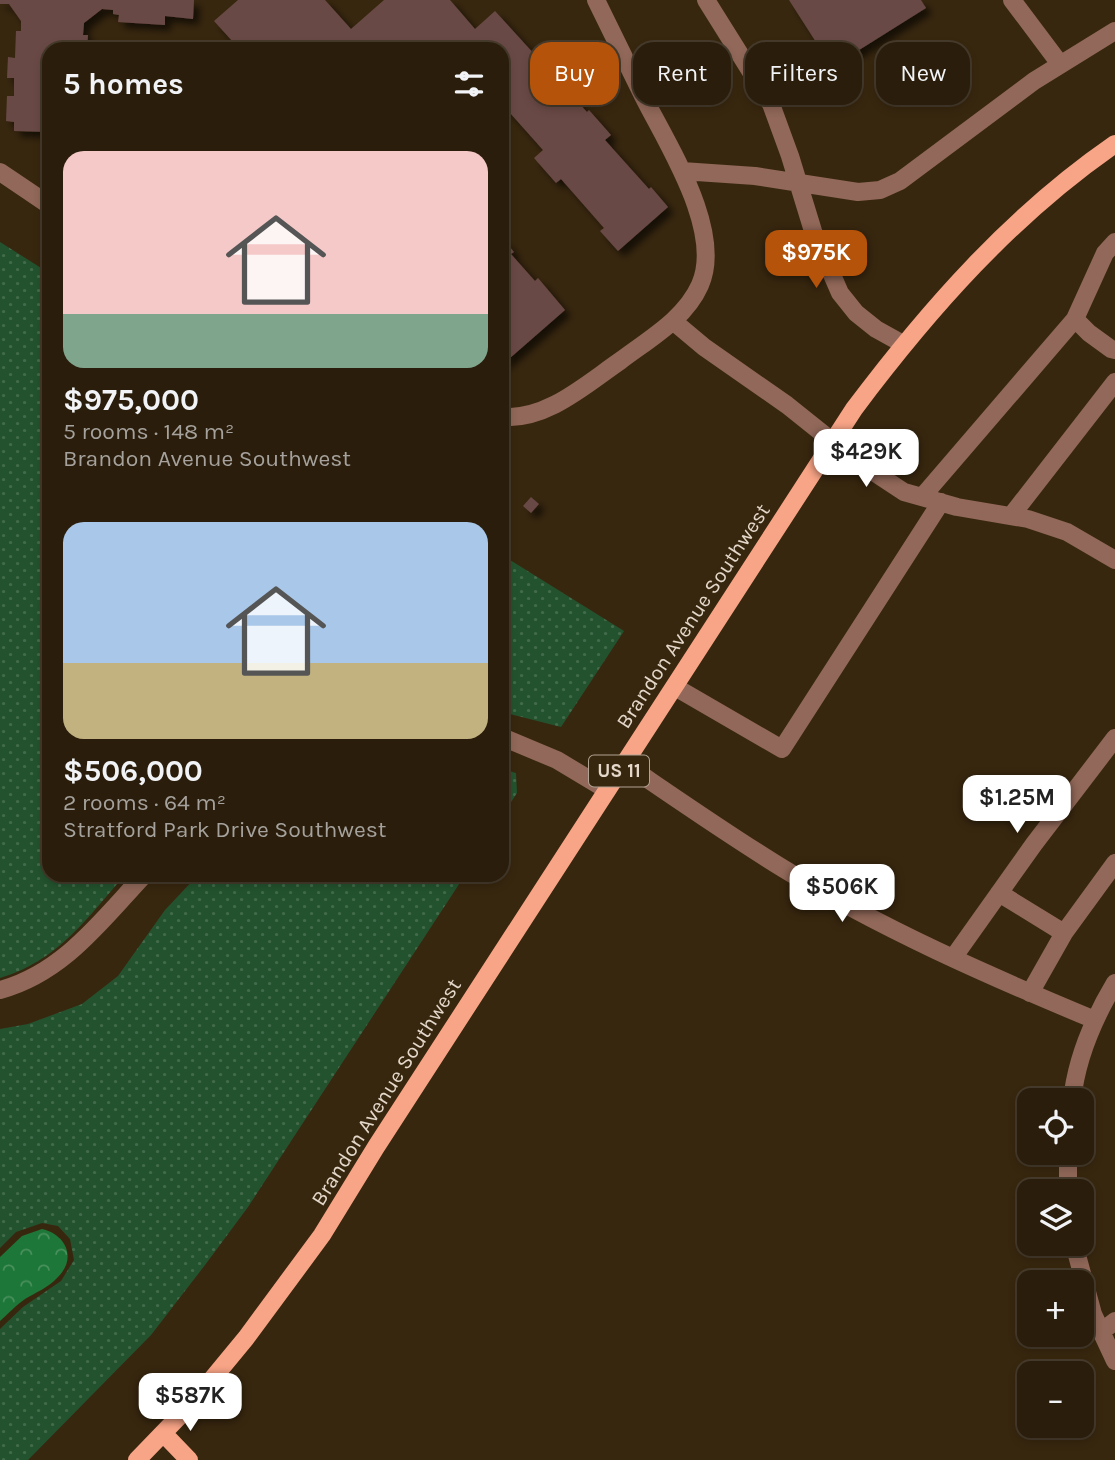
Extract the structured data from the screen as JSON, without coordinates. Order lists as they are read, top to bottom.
{
  "streets": {
    "main road": ["Brandon Avenue Southwest", "US 11"]
  },
  "page": {
    "chip": [
      "Buy",
      "Rent",
      "Filters",
      "New"
    ],
    "heading": "5 homes",
    "list": [
      {
        "name": "$975,000",
        "note": "5 rooms · 148 m² · Brandon Avenue Southwest"
      },
      {
        "name": "$506,000",
        "note": "2 rooms · 64 m² · Stratford Park Drive Southwest"
      }
    ],
    "price": [
      "$975K",
      "$429K",
      "$1.25M",
      "$506K",
      "$587K"
    ],
    "map_buttons": ["+", "−"]
  }
}
